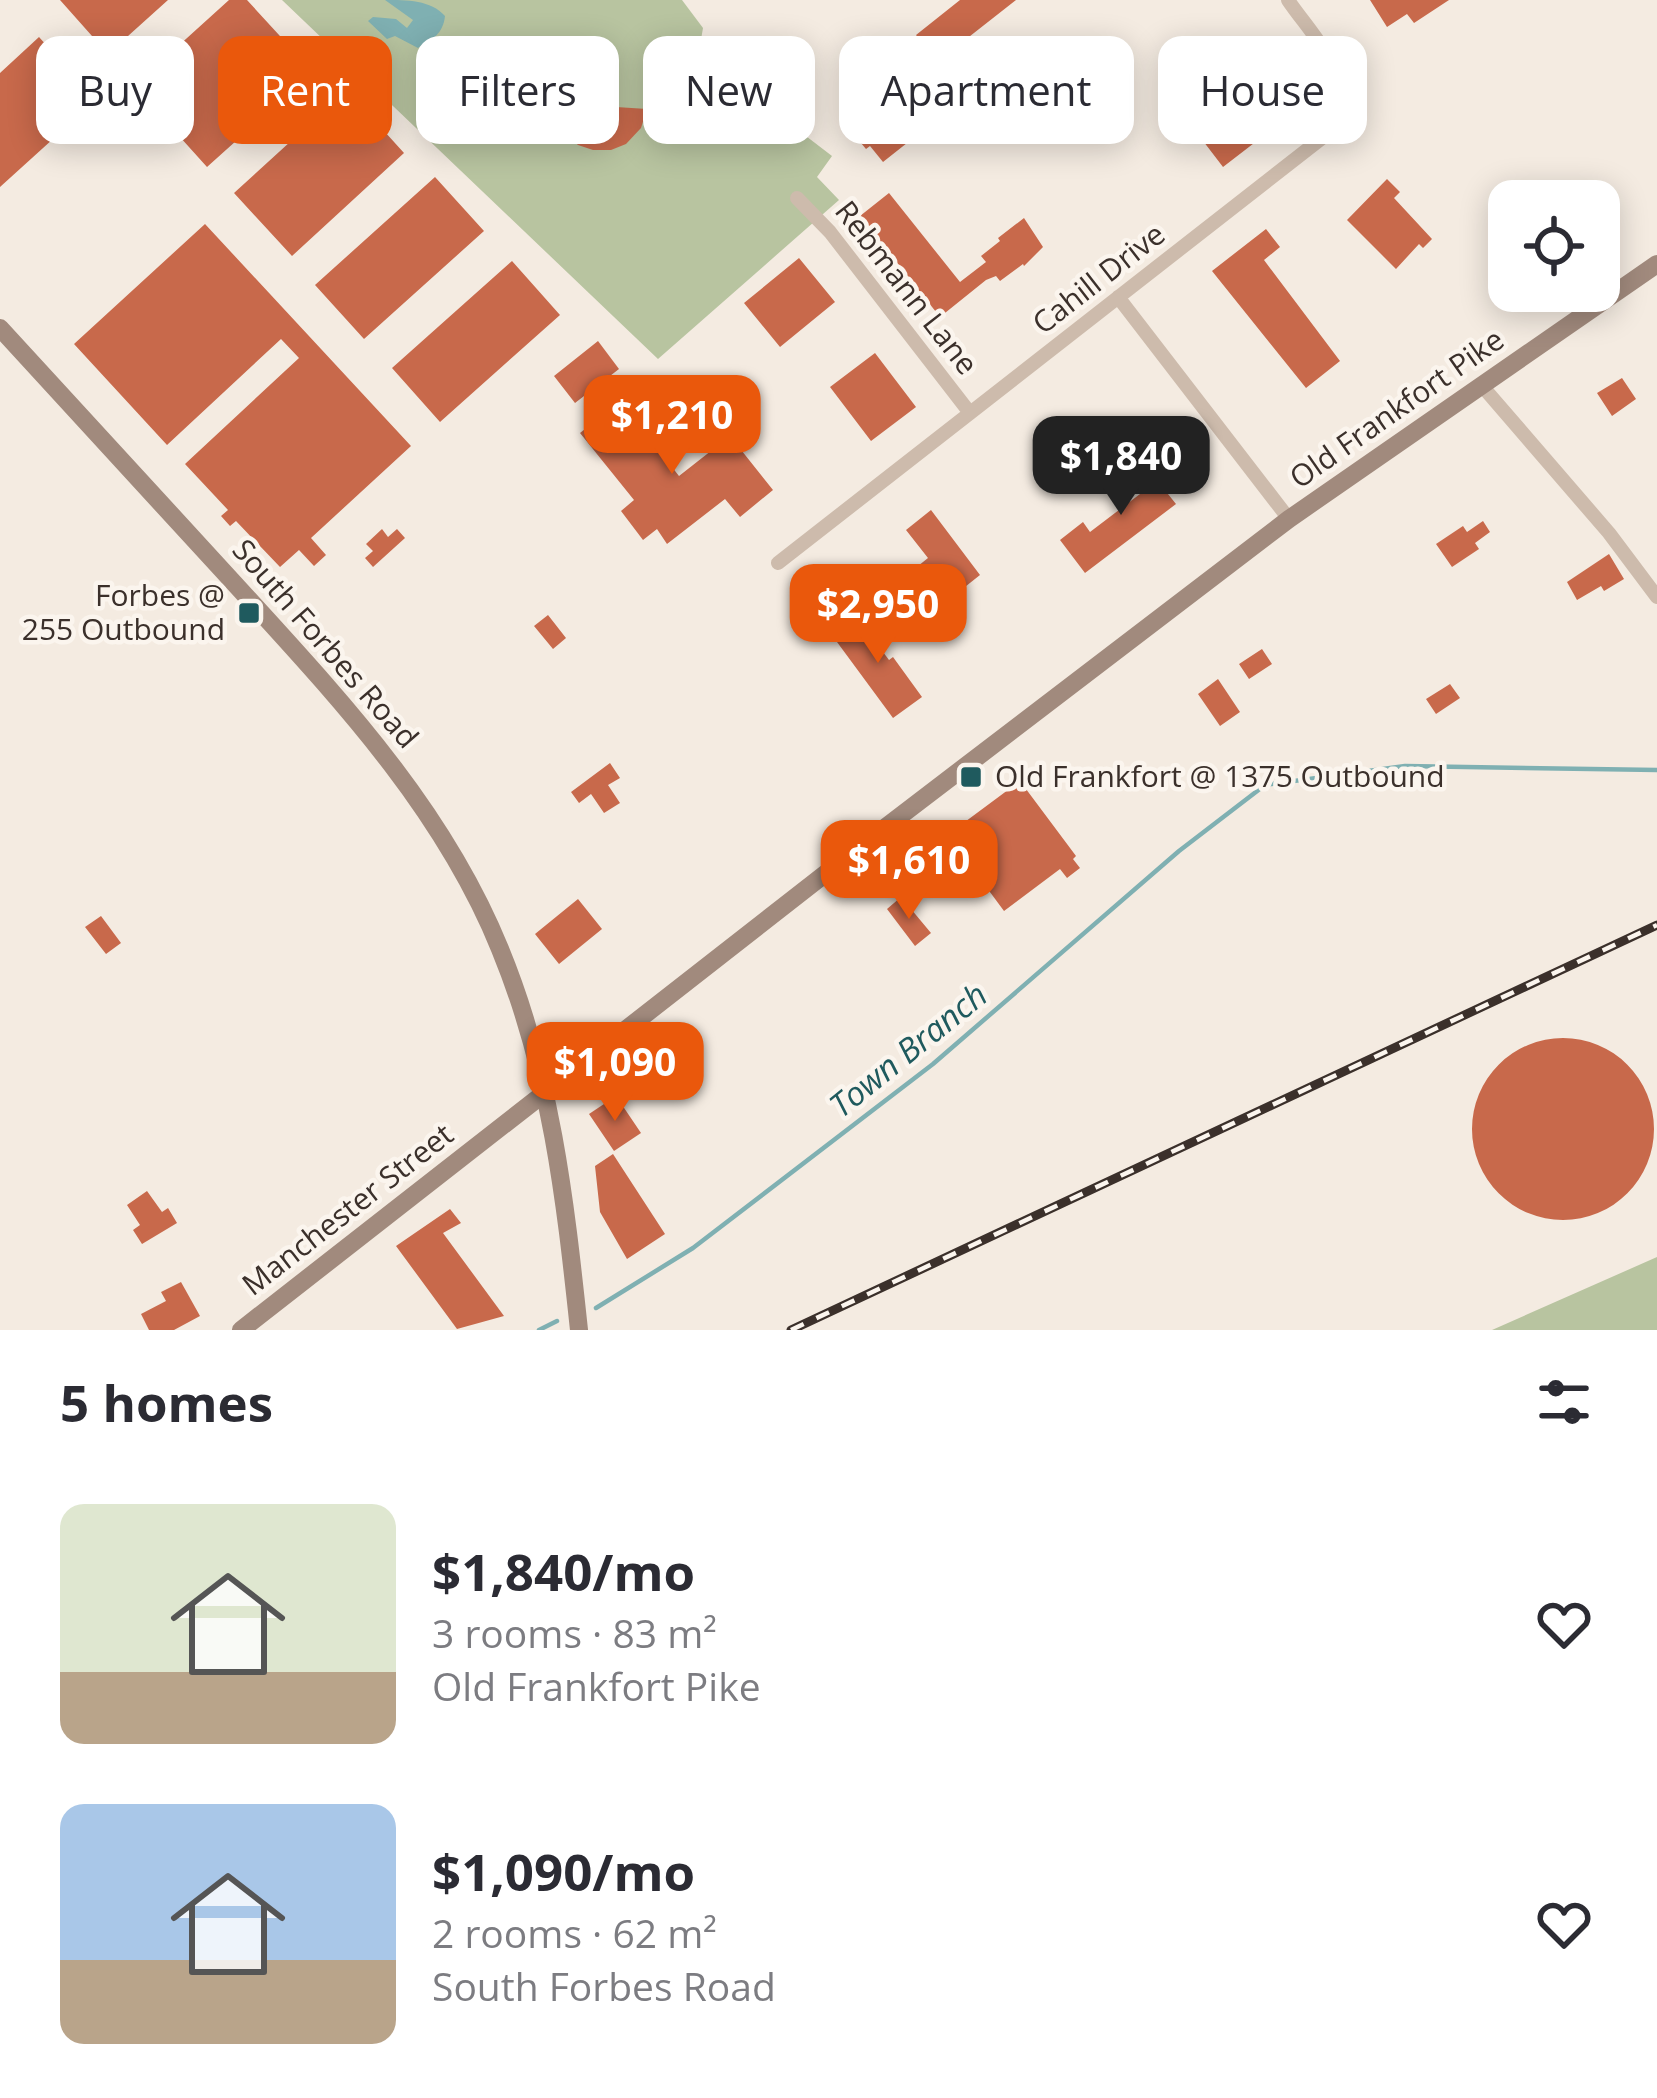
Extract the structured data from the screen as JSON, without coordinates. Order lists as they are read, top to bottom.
{
  "streets": {
    "main road": ["Old Frankfort Pike", "South Forbes Road", "Manchester Street"],
    "street": ["Cahill Drive", "Rebmann Lane"]
  },
  "crossings": [
    ["Cahill Drive", "Rebmann Lane"],
    ["Old Frankfort Pike", "South Forbes Road"],
    ["Old Frankfort Pike", "Manchester Street"],
    ["South Forbes Road", "Manchester Street"]
  ],
  "water": ["Town Branch"],
  "places": {
    "transit": ["Forbes @ 255 Outbound", "Old Frankfort @ 1375 Outbound"]
  },
  "page": {
    "chip": [
      "Buy",
      "Rent",
      "Filters",
      "New",
      "Apartment",
      "House"
    ],
    "price": [
      "$1,210",
      "$1,840",
      "$2,950",
      "$1,610",
      "$1,090"
    ],
    "heading": "5 homes",
    "list": [
      {
        "name": "$1,840/mo",
        "note": "3 rooms · 83 m² · Old Frankfort Pike"
      },
      {
        "name": "$1,090/mo",
        "note": "2 rooms · 62 m² · South Forbes Road"
      }
    ]
  }
}
